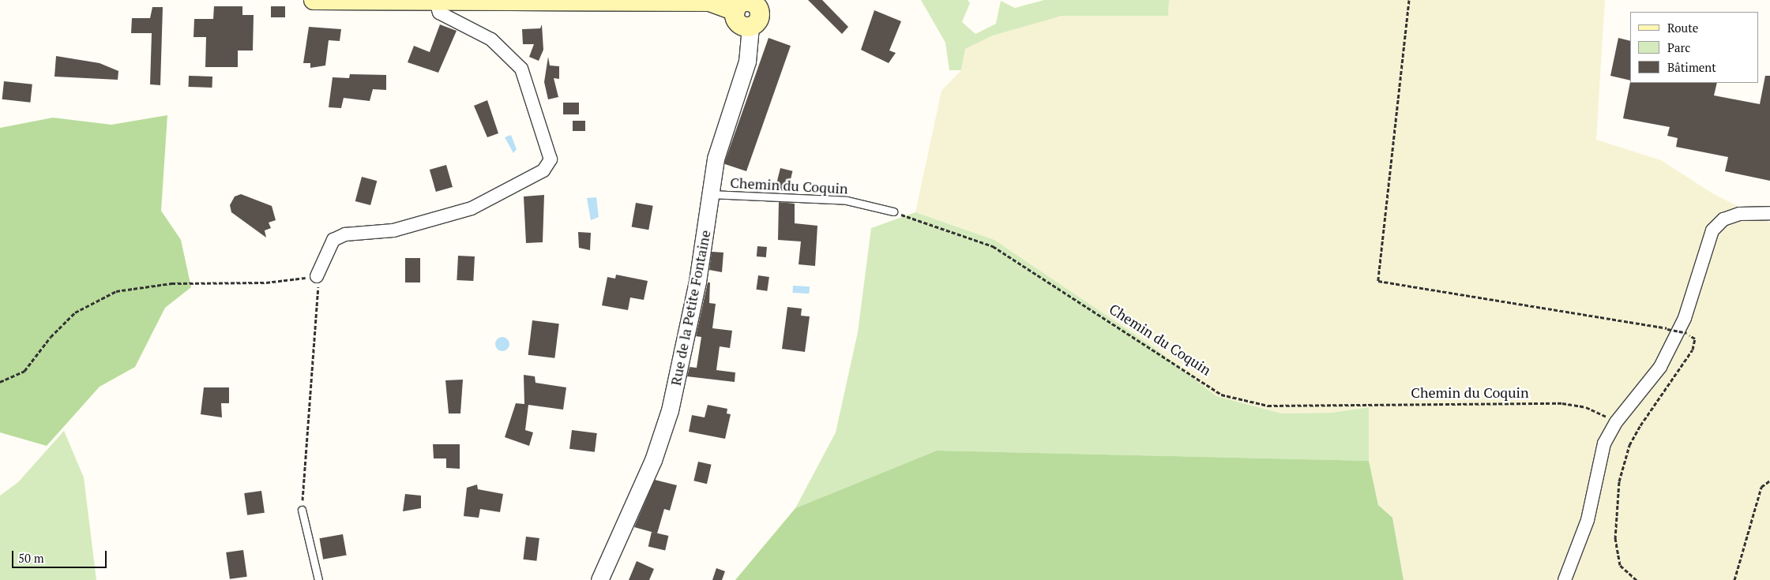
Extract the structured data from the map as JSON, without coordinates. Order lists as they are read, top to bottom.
{
  "streets": {
    "street": ["Rue de la Petite Fontaine"],
    "lane": ["Chemin du Coquin"]
  },
  "crossings": [
    ["Chemin du Coquin", "Rue de la Petite Fontaine"]
  ],
  "legend": ["Route", "Parc", "Bâtiment"],
  "scale_bar": "50 m"
}
